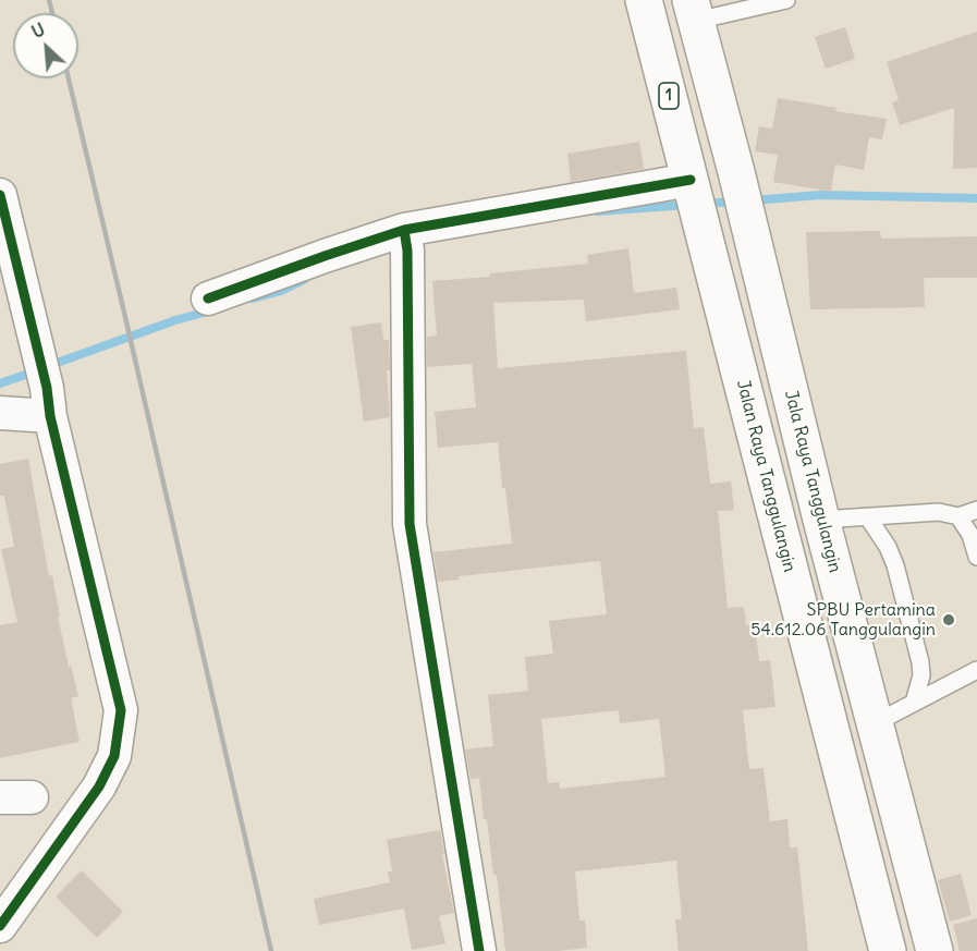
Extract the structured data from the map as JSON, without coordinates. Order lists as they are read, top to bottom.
{
  "streets": {
    "highway": ["1", "Jalan Raya Tanggulangin", "Jala Raya Tanggulangin"]
  },
  "places": ["SPBU Pertamina 54.612.06 Tanggulangin"],
  "north": "top left"
}
